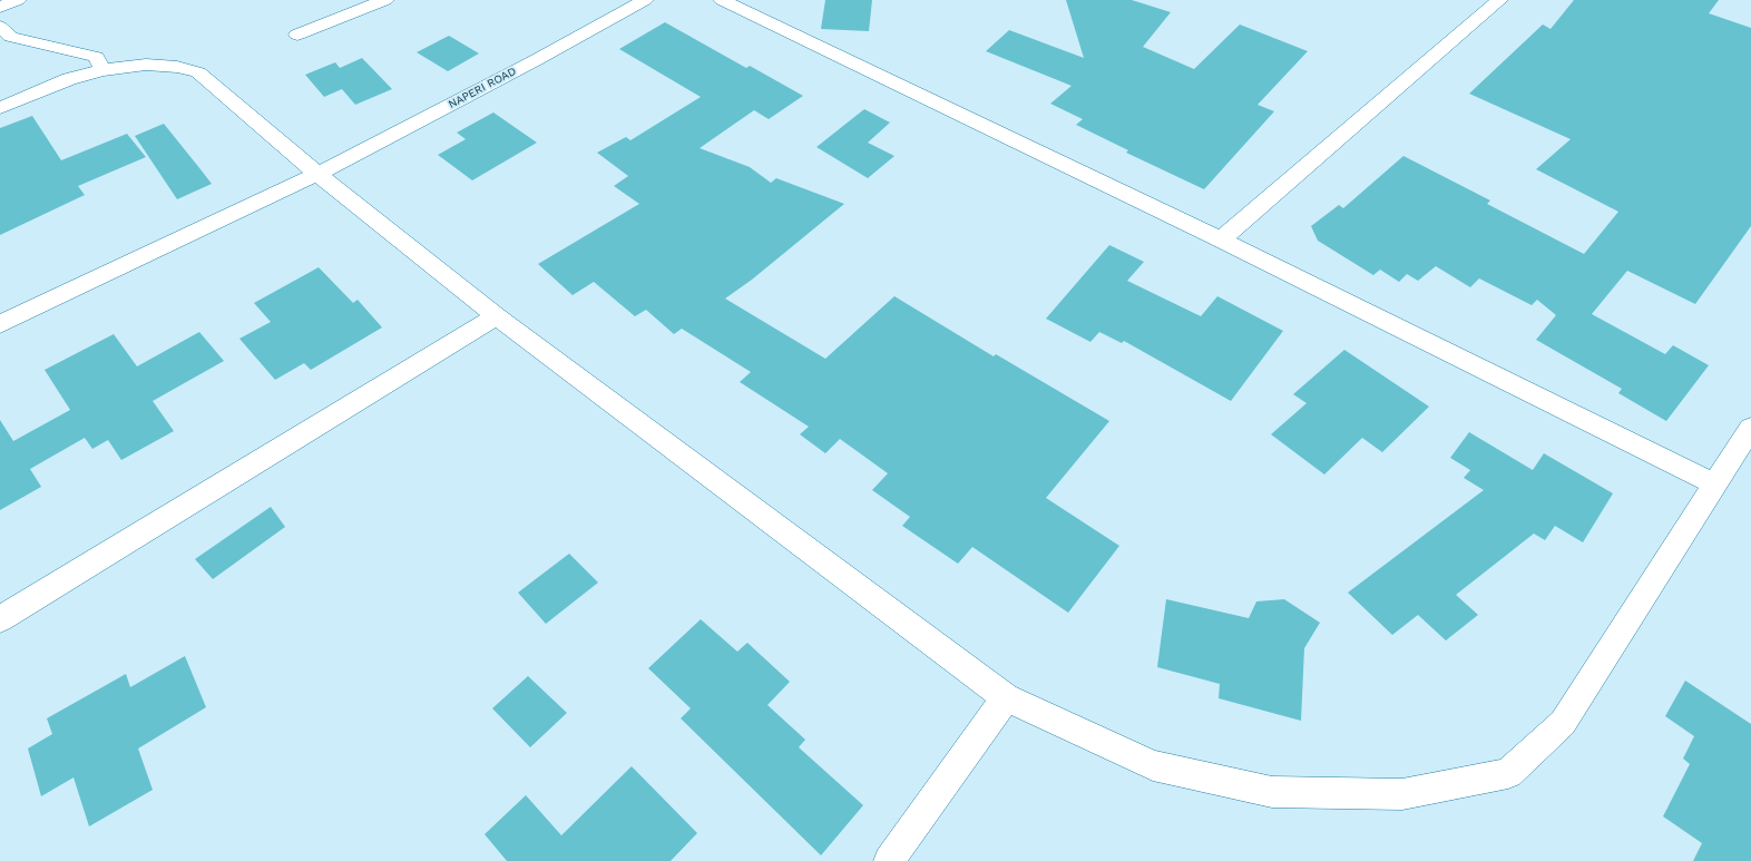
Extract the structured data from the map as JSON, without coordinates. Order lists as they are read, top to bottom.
{
  "streets": {
    "street": ["NAPERI ROAD"]
  }
}
